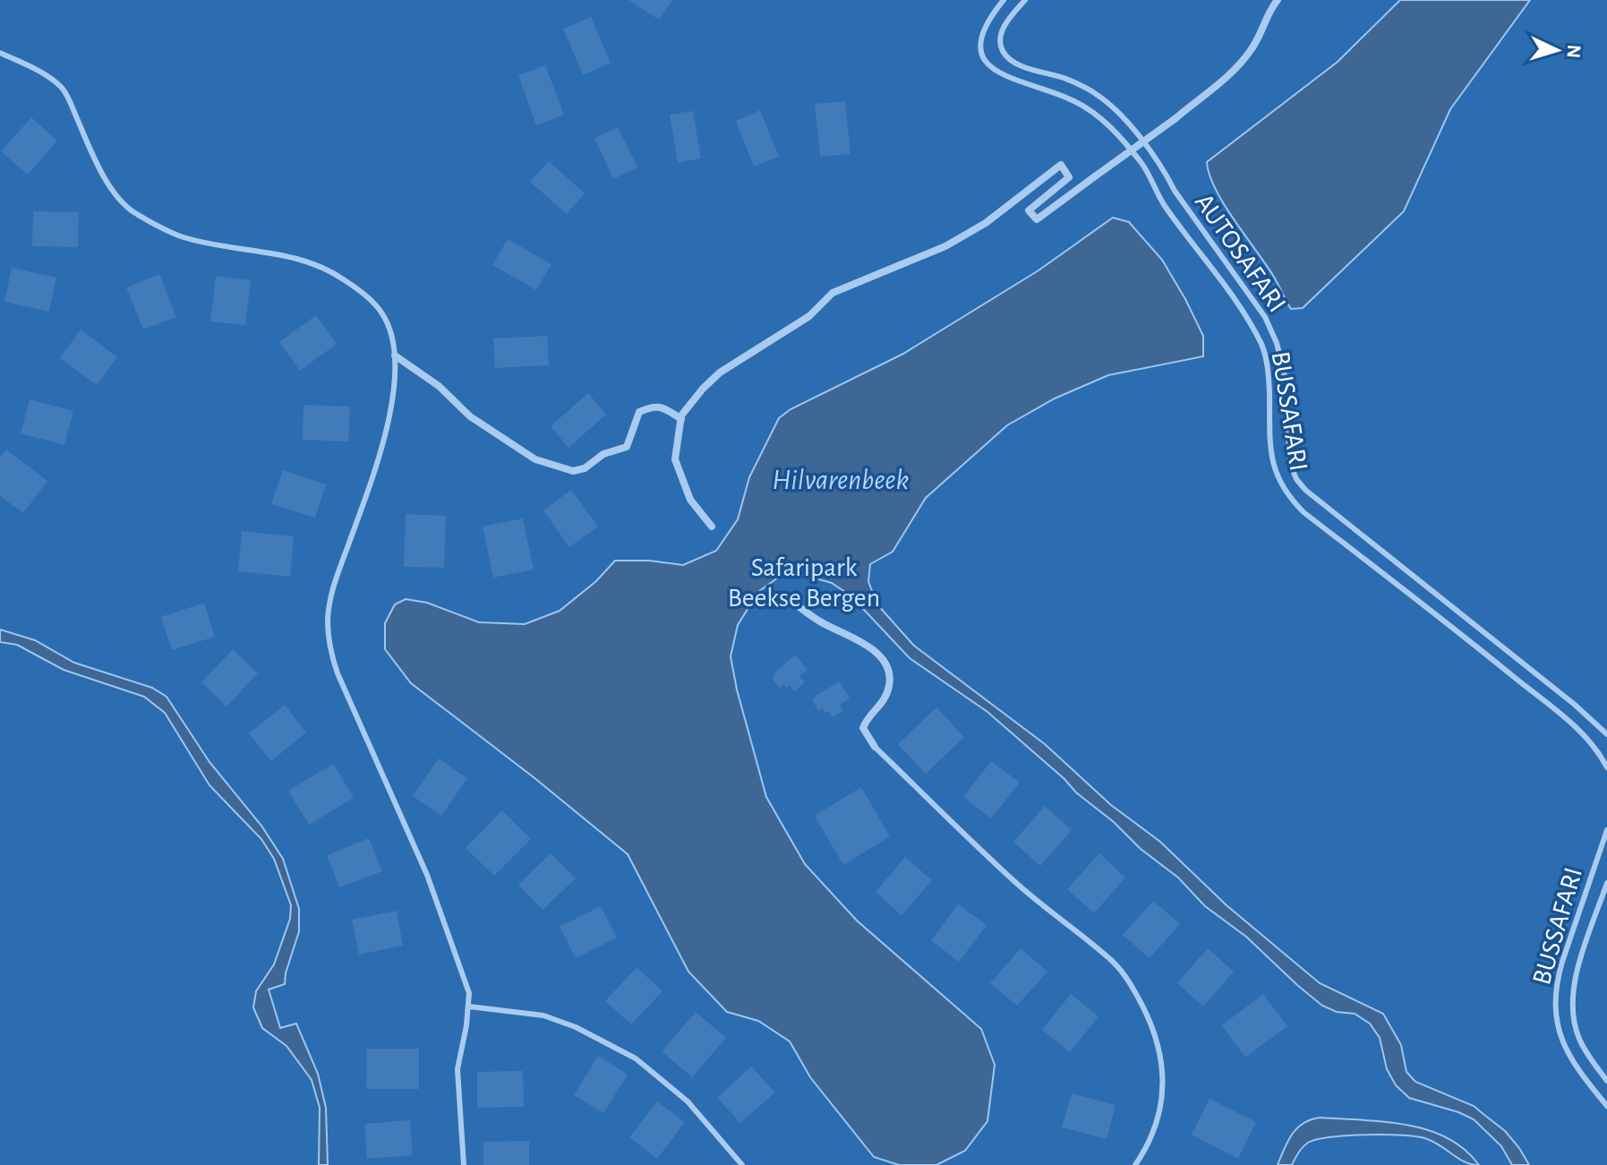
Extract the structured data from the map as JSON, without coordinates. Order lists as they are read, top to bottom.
{
  "streets": {
    "lane": ["AUTOSAFARI", "BUSSAFARI"]
  },
  "water": ["Hilvarenbeek"],
  "parks": ["Safaripark Beekse Bergen"],
  "north": "right"
}
